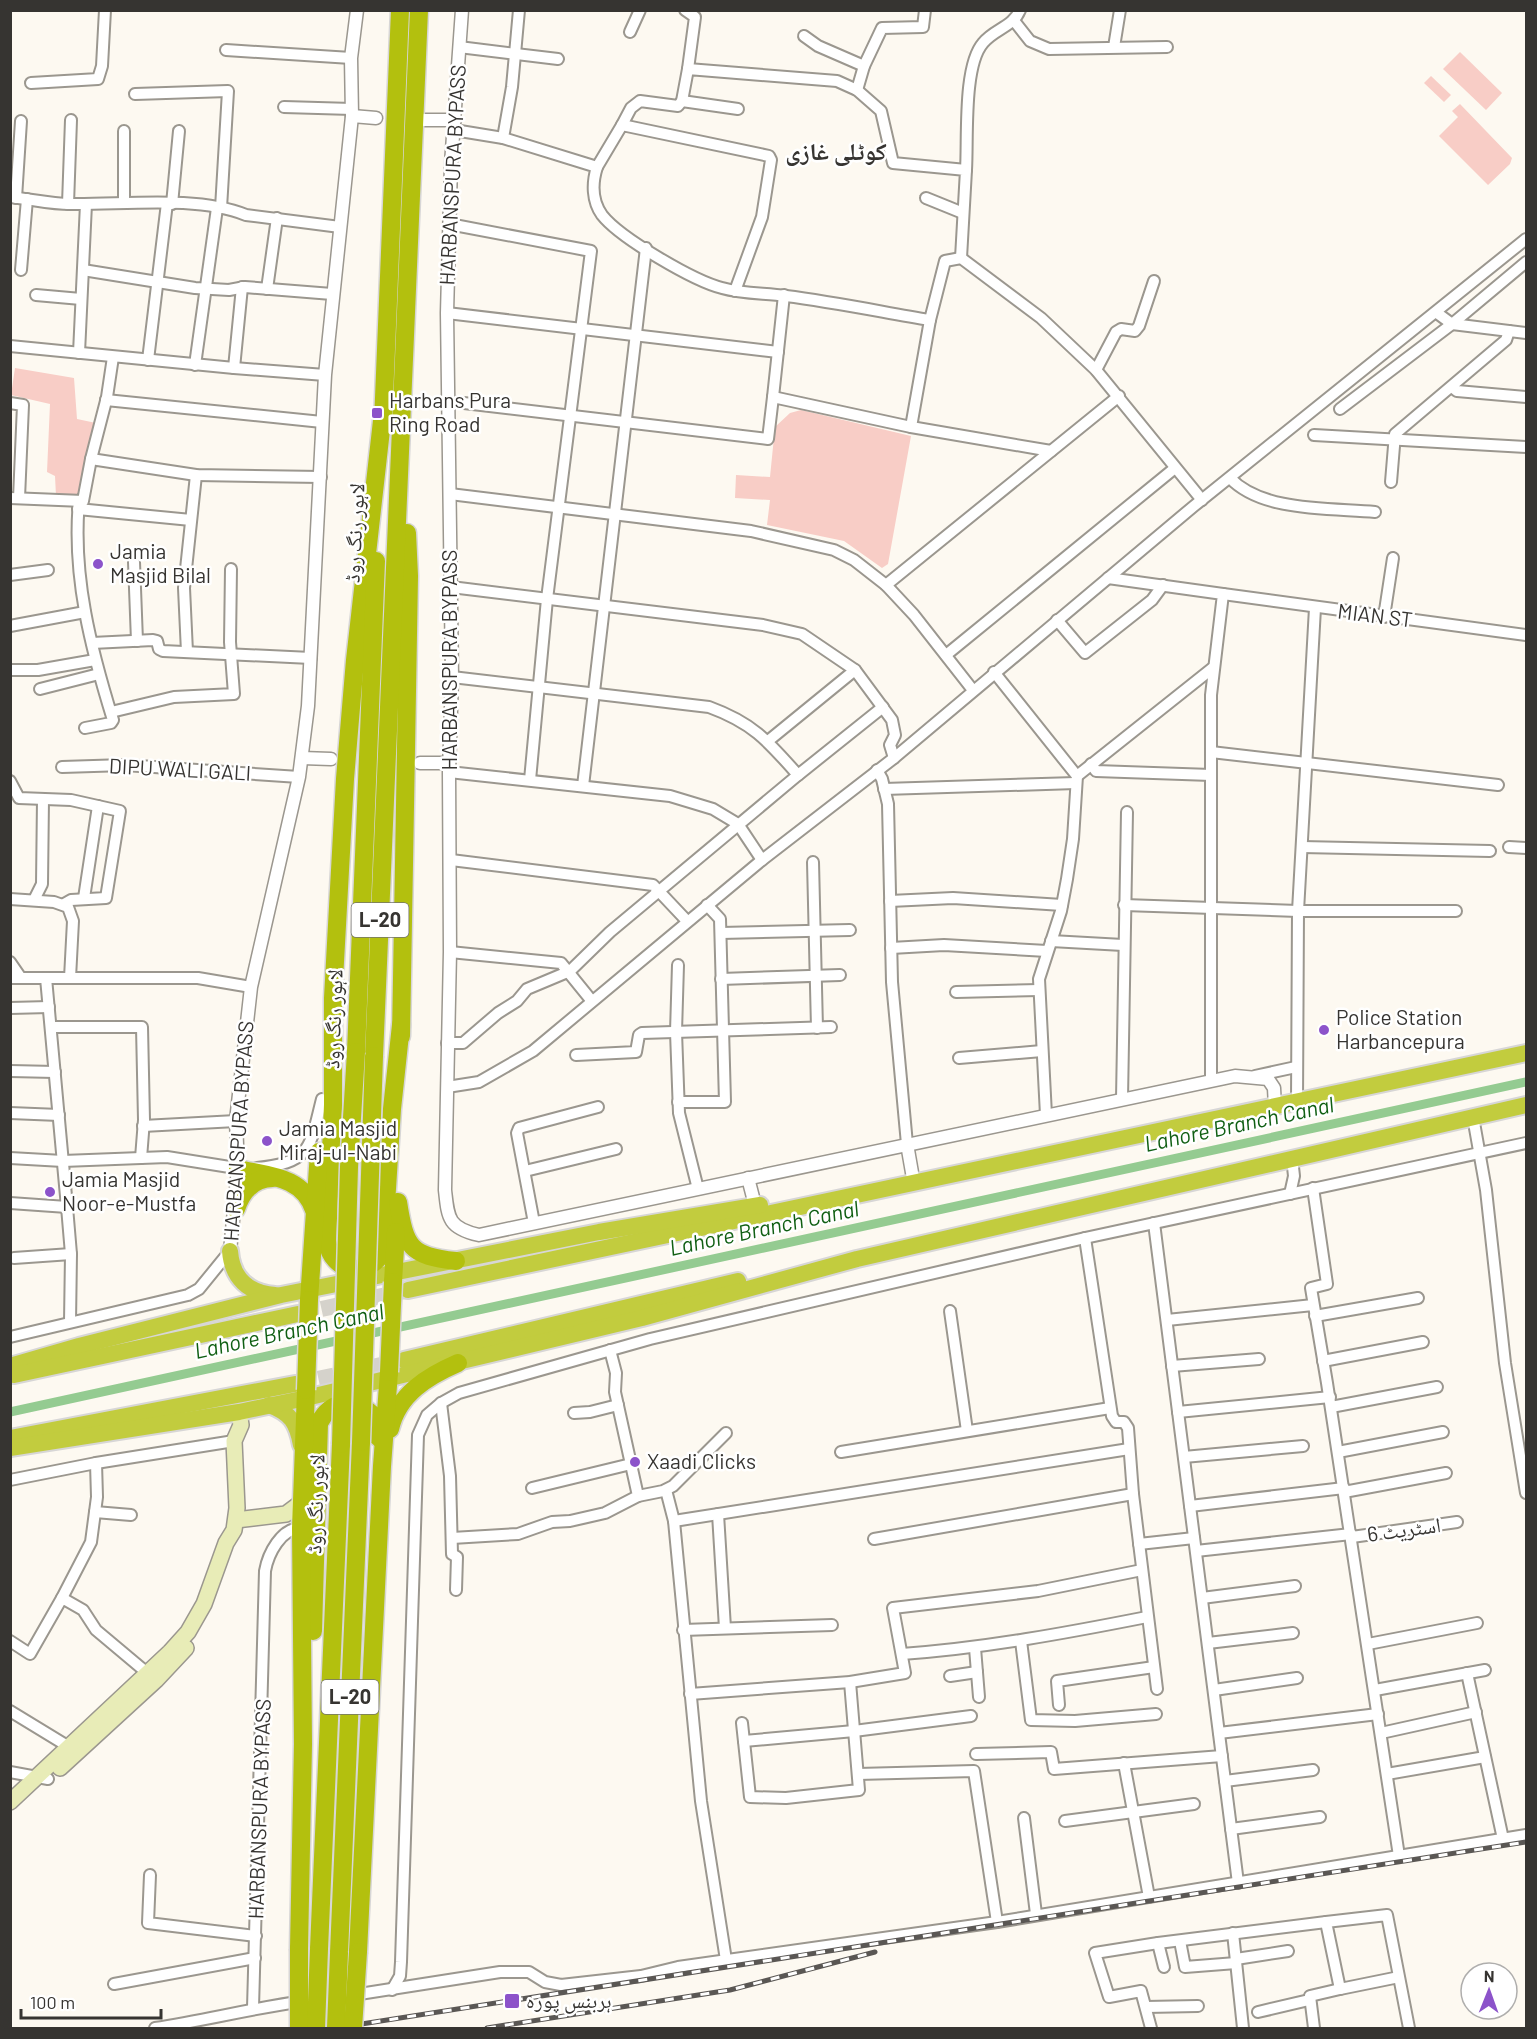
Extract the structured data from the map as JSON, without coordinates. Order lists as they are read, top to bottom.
{
  "streets": {
    "highway": ["لاہور رنگ روڈ", "L-20"],
    "street": [
      "HARBANSPURA BYPASS",
      "MIAN ST",
      "DIPU WALI GALI",
      "اسٹریٹ 6"
    ]
  },
  "crossings": [
    ["HARBANSPURA BYPASS", "DIPU WALI GALI"]
  ],
  "districts": ["کوٹلی غازی"],
  "water": ["Lahore Branch Canal"],
  "places": {
    "transit": ["Harbans Pura Ring Road", "ہربنس پورہ"],
    "other": [
      "Jamia Masjid Bilal",
      "Police Station Harbancepura",
      "Jamia Masjid Miraj-ul-Nabi",
      "Jamia Masjid Noor-e-Mustfa",
      "Xaadi Clicks"
    ]
  },
  "scale_bar": "100 m",
  "north": "top"
}
